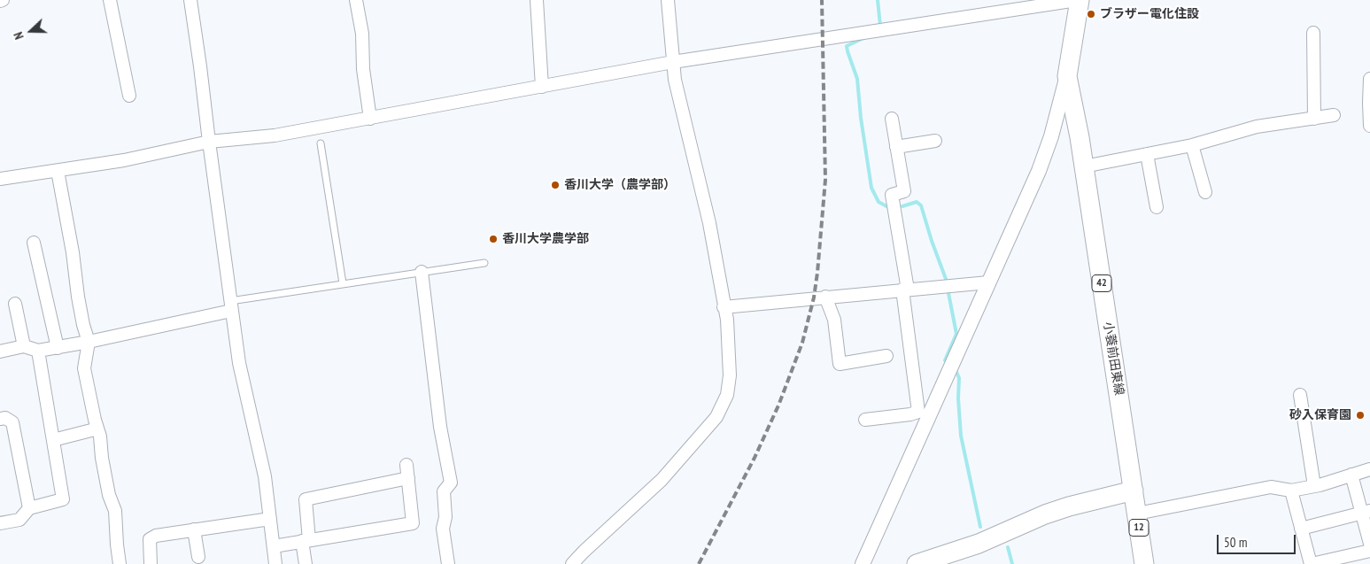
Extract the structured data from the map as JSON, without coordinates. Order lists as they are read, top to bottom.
{
  "streets": {
    "main road": ["42", "小蓑前田東線", "12"]
  },
  "crossings": [
    ["小蓑前田東線", "12"]
  ],
  "places": [
    "ブラザー電化住設",
    "香川大学（農学部）",
    "香川大学農学部",
    "砂入保育園"
  ],
  "scale_bar": "50 m",
  "north": "left"
}
